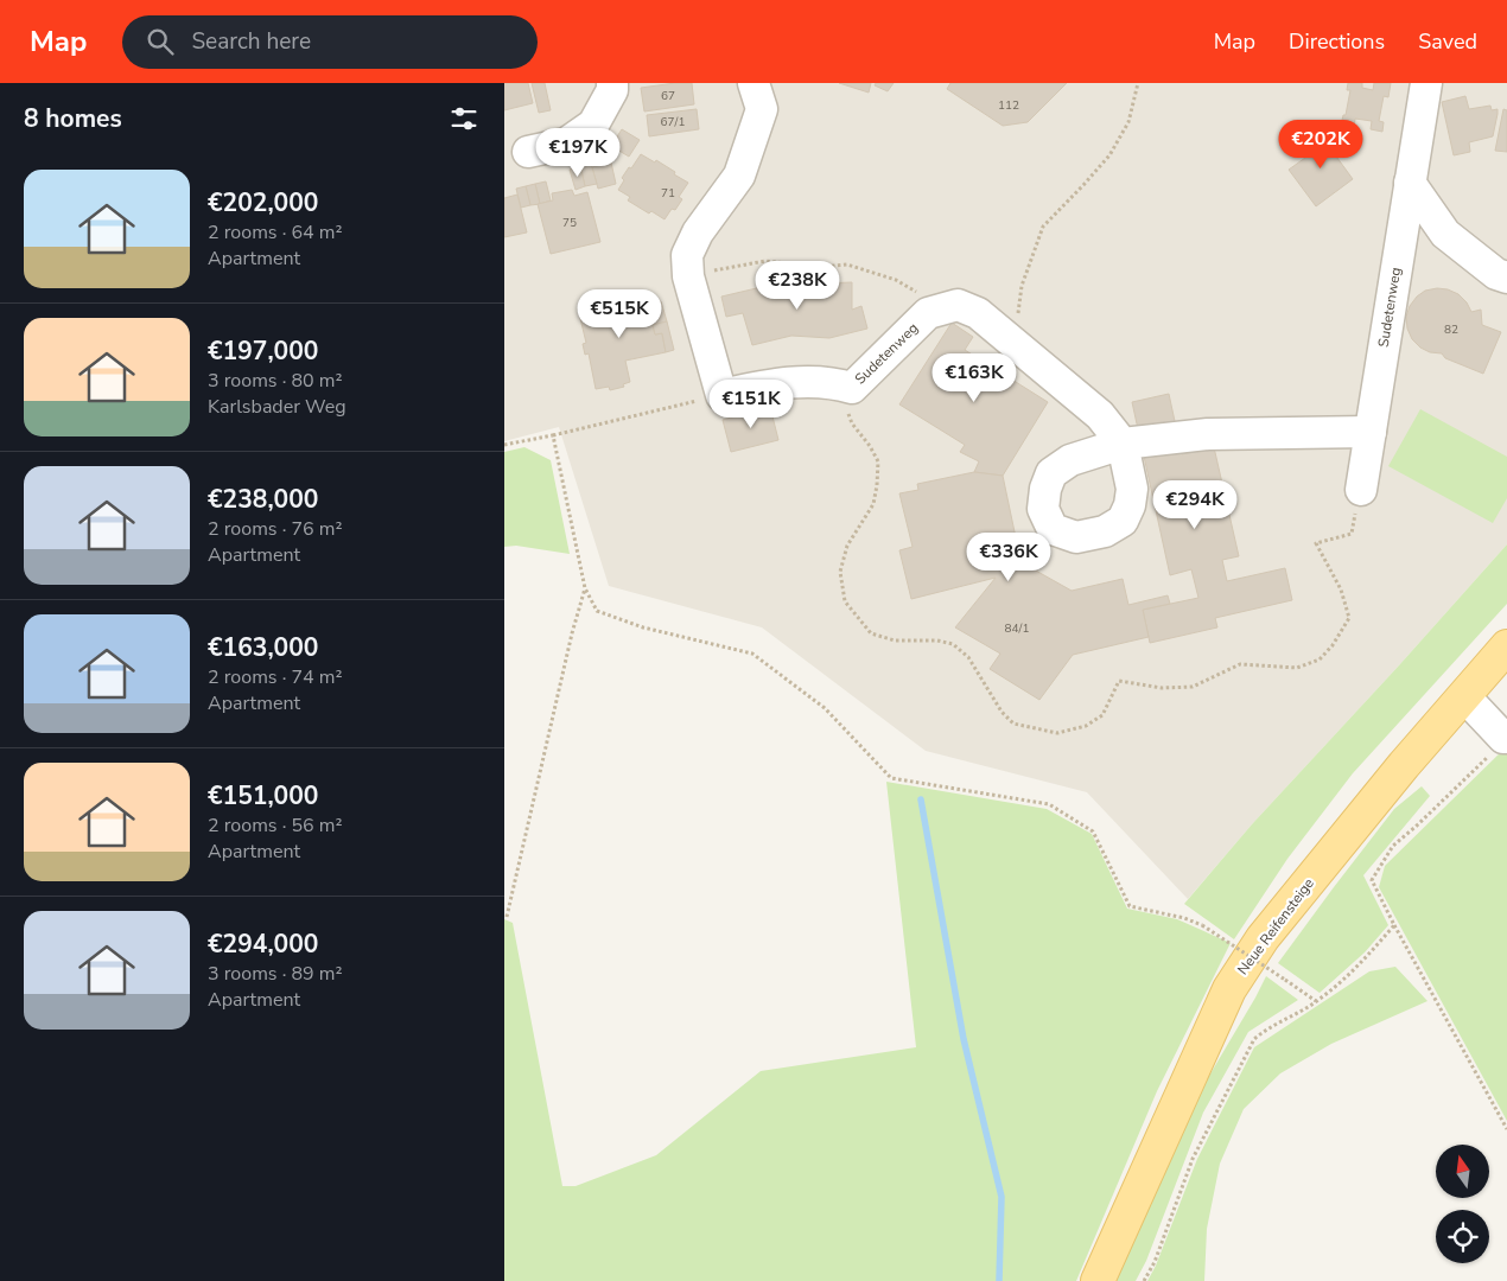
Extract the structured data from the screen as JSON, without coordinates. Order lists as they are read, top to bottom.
{
  "streets": {
    "main road": ["Neue Reifensteige"],
    "street": ["Sudetenweg"]
  },
  "house_numbers": [
    "67",
    "112",
    "67/1",
    "71",
    "75",
    "82",
    "84/1"
  ],
  "north": "top",
  "page": {
    "header": "Map",
    "search": "Search here",
    "nav": ["Map", "Directions", "Saved"],
    "heading": "8 homes",
    "price": [
      "€202K",
      "€197K",
      "€238K",
      "€515K",
      "€163K",
      "€151K",
      "€294K",
      "€336K"
    ],
    "list": [
      {
        "name": "€202,000",
        "note": "2 rooms · 64 m² · Apartment"
      },
      {
        "name": "€197,000",
        "note": "3 rooms · 80 m² · Karlsbader Weg"
      },
      {
        "name": "€238,000",
        "note": "2 rooms · 76 m² · Apartment"
      },
      {
        "name": "€163,000",
        "note": "2 rooms · 74 m² · Apartment"
      },
      {
        "name": "€151,000",
        "note": "2 rooms · 56 m² · Apartment"
      },
      {
        "name": "€294,000",
        "note": "3 rooms · 89 m² · Apartment"
      }
    ]
  }
}
